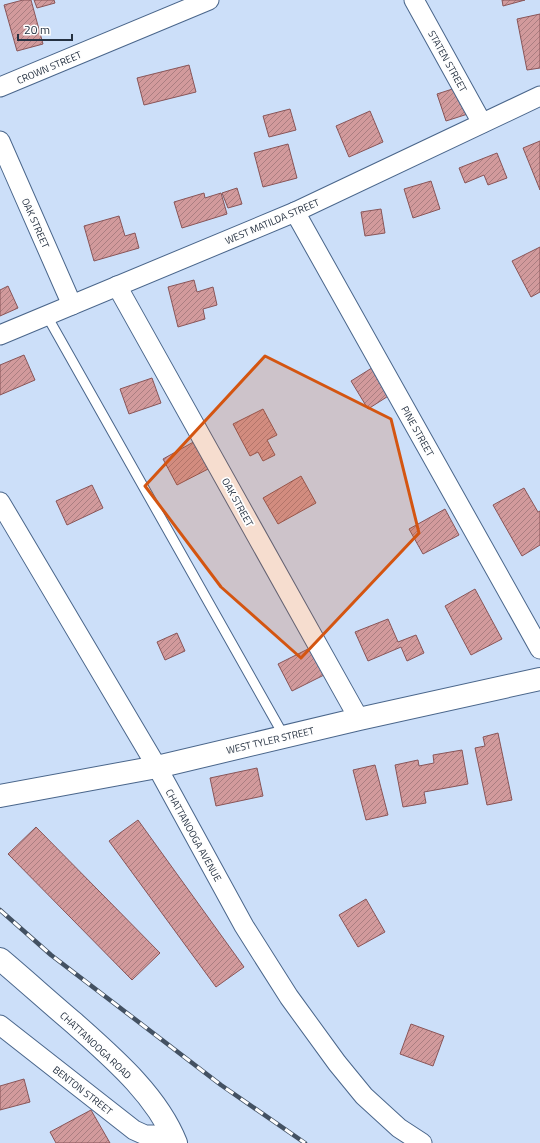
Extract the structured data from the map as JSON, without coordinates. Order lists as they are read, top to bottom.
{
  "streets": {
    "street": [
      "STATEN STREET",
      "CROWN STREET",
      "WEST MATILDA STREET",
      "OAK STREET",
      "PINE STREET",
      "WEST TYLER STREET",
      "CHATTANOOGA AVENUE",
      "CHATTANOOGA ROAD",
      "BENTON STREET"
    ]
  },
  "crossings": [
    ["STATEN STREET", "WEST MATILDA STREET"],
    ["WEST MATILDA STREET", "OAK STREET"],
    ["WEST MATILDA STREET", "PINE STREET"],
    ["OAK STREET", "WEST TYLER STREET"],
    ["WEST TYLER STREET", "CHATTANOOGA AVENUE"],
    ["CHATTANOOGA ROAD", "BENTON STREET"]
  ],
  "scale_bar": "20 m"
}
